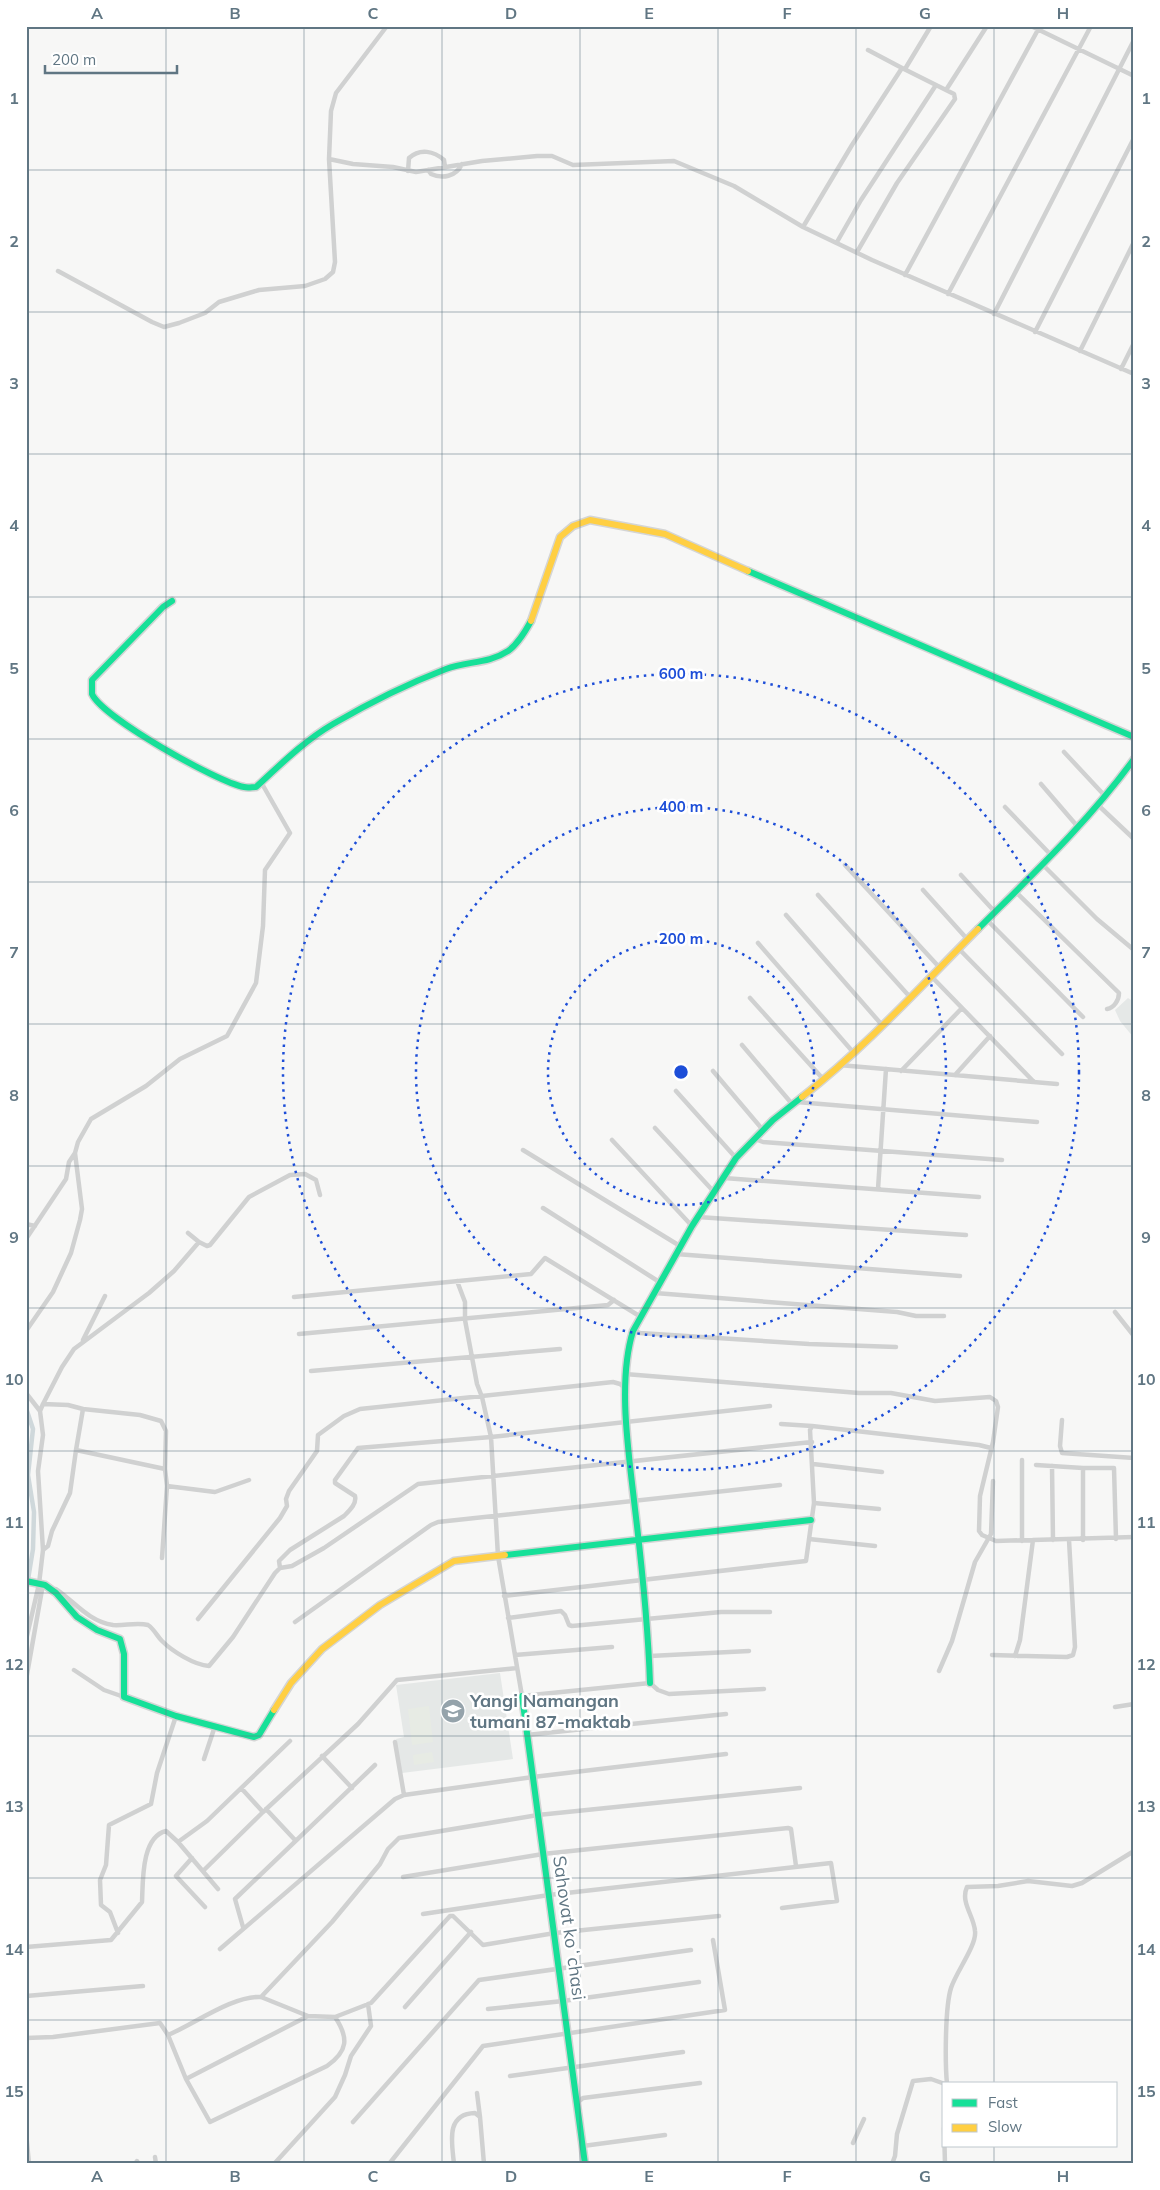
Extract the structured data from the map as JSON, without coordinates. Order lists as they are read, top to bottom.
{
  "streets": {
    "street": ["Sahovat koʻchasi"]
  },
  "places": {
    "school or university": ["Yangi Namangan tumani 87-maktab"]
  },
  "legend": ["Fast", "Slow"],
  "scale_bar": "200 m",
  "grid": {
    "columns": [
      "A",
      "B",
      "C",
      "D",
      "E",
      "F",
      "G",
      "H"
    ],
    "rows": [
      "1",
      "2",
      "3",
      "4",
      "5",
      "6",
      "7",
      "8",
      "9",
      "10",
      "11",
      "12",
      "13",
      "14",
      "15"
    ]
  },
  "rings": ["600 m", "400 m", "200 m"]
}
